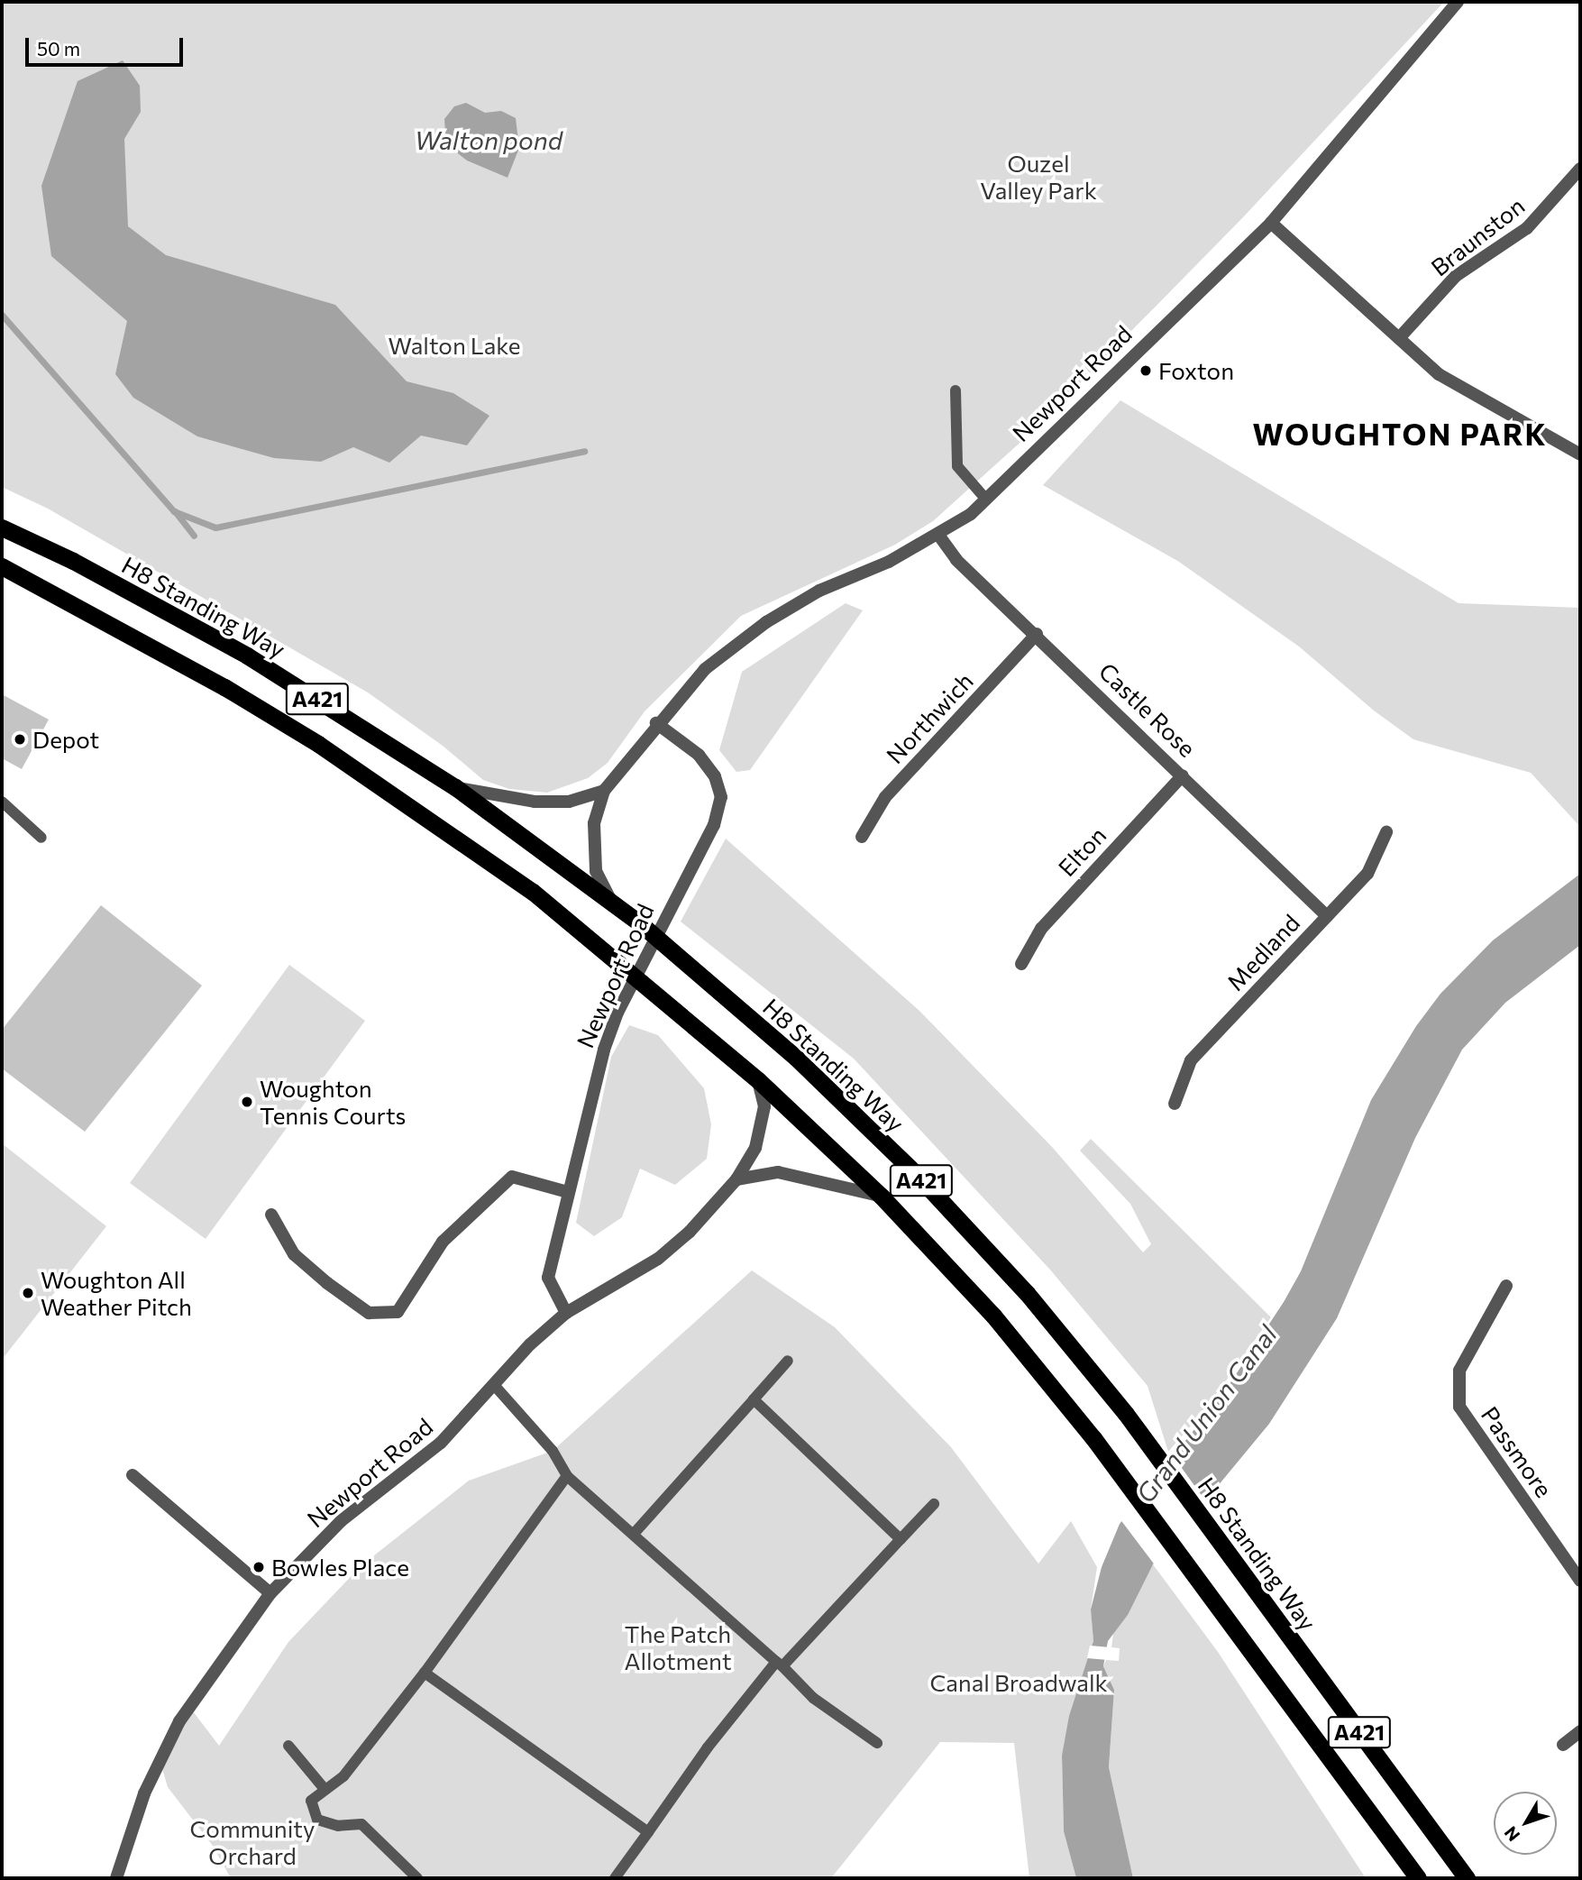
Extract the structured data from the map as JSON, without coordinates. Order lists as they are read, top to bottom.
{
  "streets": {
    "highway": ["H8 Standing Way", "A421"],
    "street": [
      "Braunston",
      "Newport Road",
      "Castle Rose",
      "Northwich",
      "Elton",
      "Medland",
      "Passmore"
    ]
  },
  "crossings": [
    ["Newport Road", "A421"],
    ["Newport Road", "Castle Rose"],
    ["Castle Rose", "Northwich"],
    ["Castle Rose", "Elton"],
    ["Castle Rose", "Medland"]
  ],
  "districts": ["WOUGHTON PARK"],
  "water": ["Walton pond", "Grand Union Canal"],
  "parks": [
    "Ouzel Valley Park",
    "Walton Lake",
    "The Patch Allotment",
    "Canal Broadwalk",
    "Community Orchard"
  ],
  "places": [
    "Foxton",
    "Depot",
    "Woughton Tennis Courts",
    "Woughton All Weather Pitch",
    "Bowles Place"
  ],
  "scale_bar": "50 m",
  "north": "bottom left"
}
